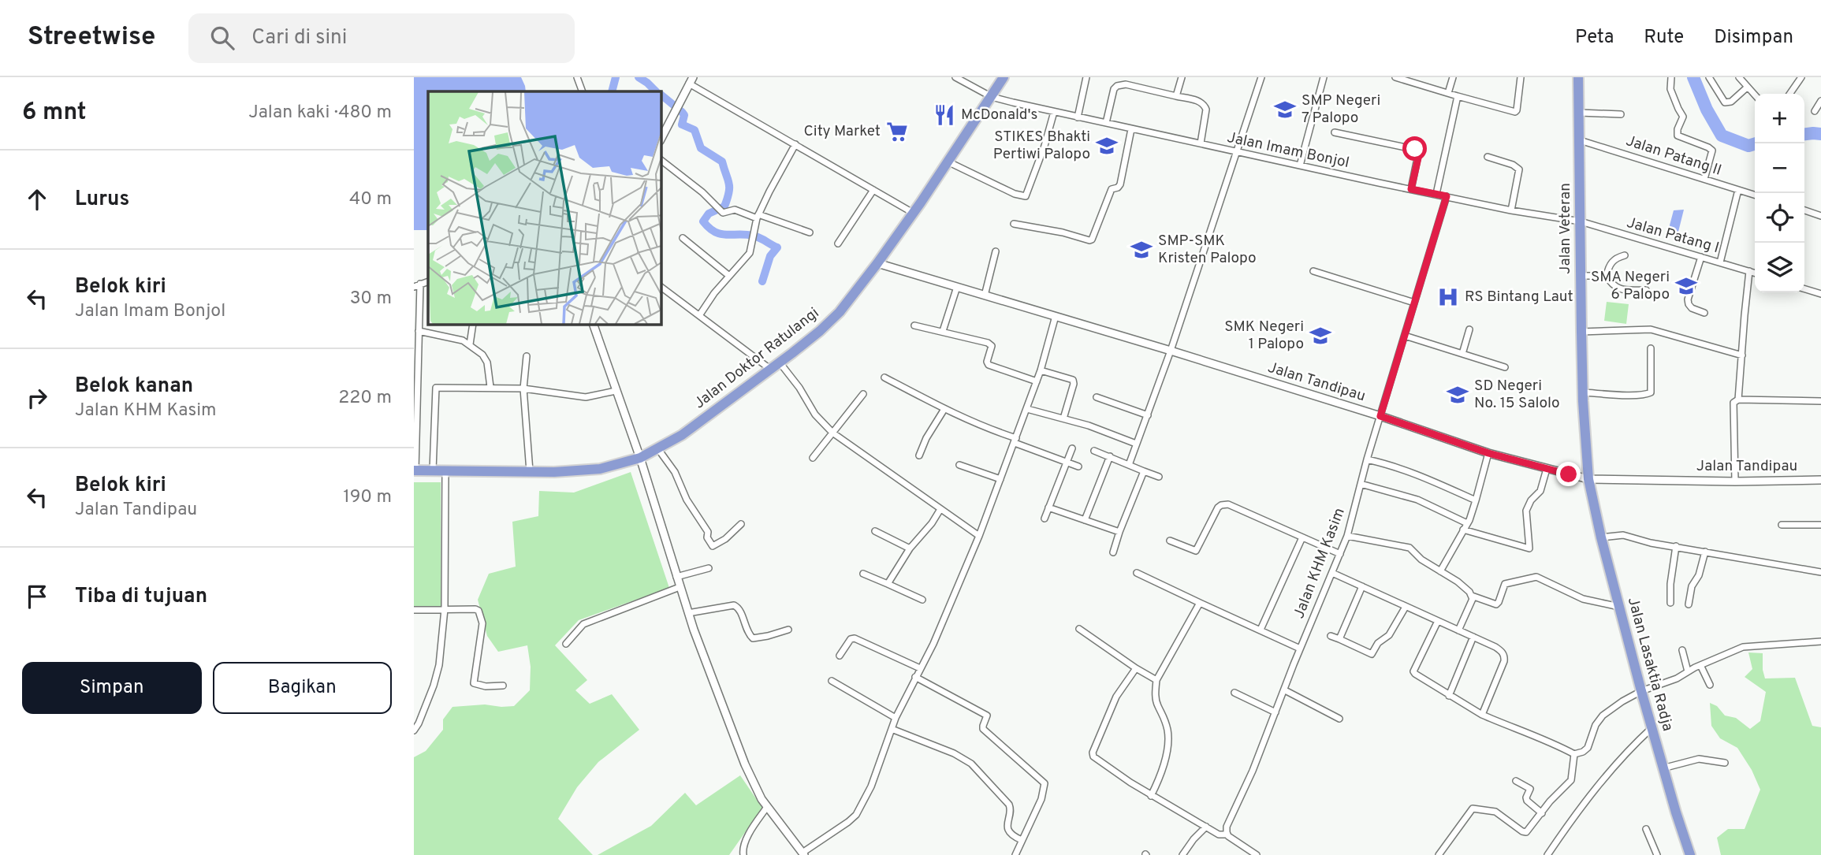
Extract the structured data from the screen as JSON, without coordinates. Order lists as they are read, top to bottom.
{
  "streets": {
    "highway": ["Jalan Veteran", "Jalan Doktor Ratulangi", "Jalan Lasaktia Radja"],
    "street": [
      "Jalan Imam Bonjol",
      "Jalan Patang II",
      "Jalan Patang I",
      "Jalan Tandipau",
      "Jalan KHM Kasim"
    ]
  },
  "crossings": [
    ["Jalan Imam Bonjol", "Jalan Veteran"],
    ["Jalan Imam Bonjol", "Jalan Patang I"],
    ["Jalan Imam Bonjol", "Jalan Doktor Ratulangi"],
    ["Jalan Imam Bonjol", "Jalan KHM Kasim"],
    ["Jalan Patang II", "Jalan Veteran"],
    ["Jalan Veteran", "Jalan Patang I"],
    ["Jalan Veteran", "Jalan Tandipau"],
    ["Jalan Veteran", "Jalan Lasaktia Radja"],
    ["Jalan Doktor Ratulangi", "Jalan Tandipau"],
    ["Jalan Tandipau", "Jalan KHM Kasim"],
    ["Jalan Tandipau", "Jalan Lasaktia Radja"]
  ],
  "places": {
    "school or university": [
      "SMP Negeri 7 Palopo",
      "STIKES Bhakti Pertiwi Palopo",
      "SMP-SMK Kristen Palopo",
      "SMA Negeri 6 Palopo",
      "SMK Negeri 1 Palopo",
      "SD Negeri No. 15 Salolo"
    ],
    "restaurant": ["McDonald's"],
    "supermarket": ["City Market"],
    "hospital": ["RS Bintang Laut"]
  },
  "page": {
    "header": "Streetwise",
    "search": "Cari di sini",
    "nav": ["Peta", "Rute", "Disimpan"],
    "heading": ["6 mnt", "Jalan kaki · 480 m"],
    "map_buttons": ["+", "−"],
    "list": [
      ["Lurus", "40 m"],
      ["Belok kiri", "Jalan Imam Bonjol", "30 m"],
      ["Belok kanan", "Jalan KHM Kasim", "220 m"],
      ["Belok kiri", "Jalan Tandipau", "190 m"],
      "Tiba di tujuan"
    ],
    "buttons": ["Simpan", "Bagikan"]
  }
}
